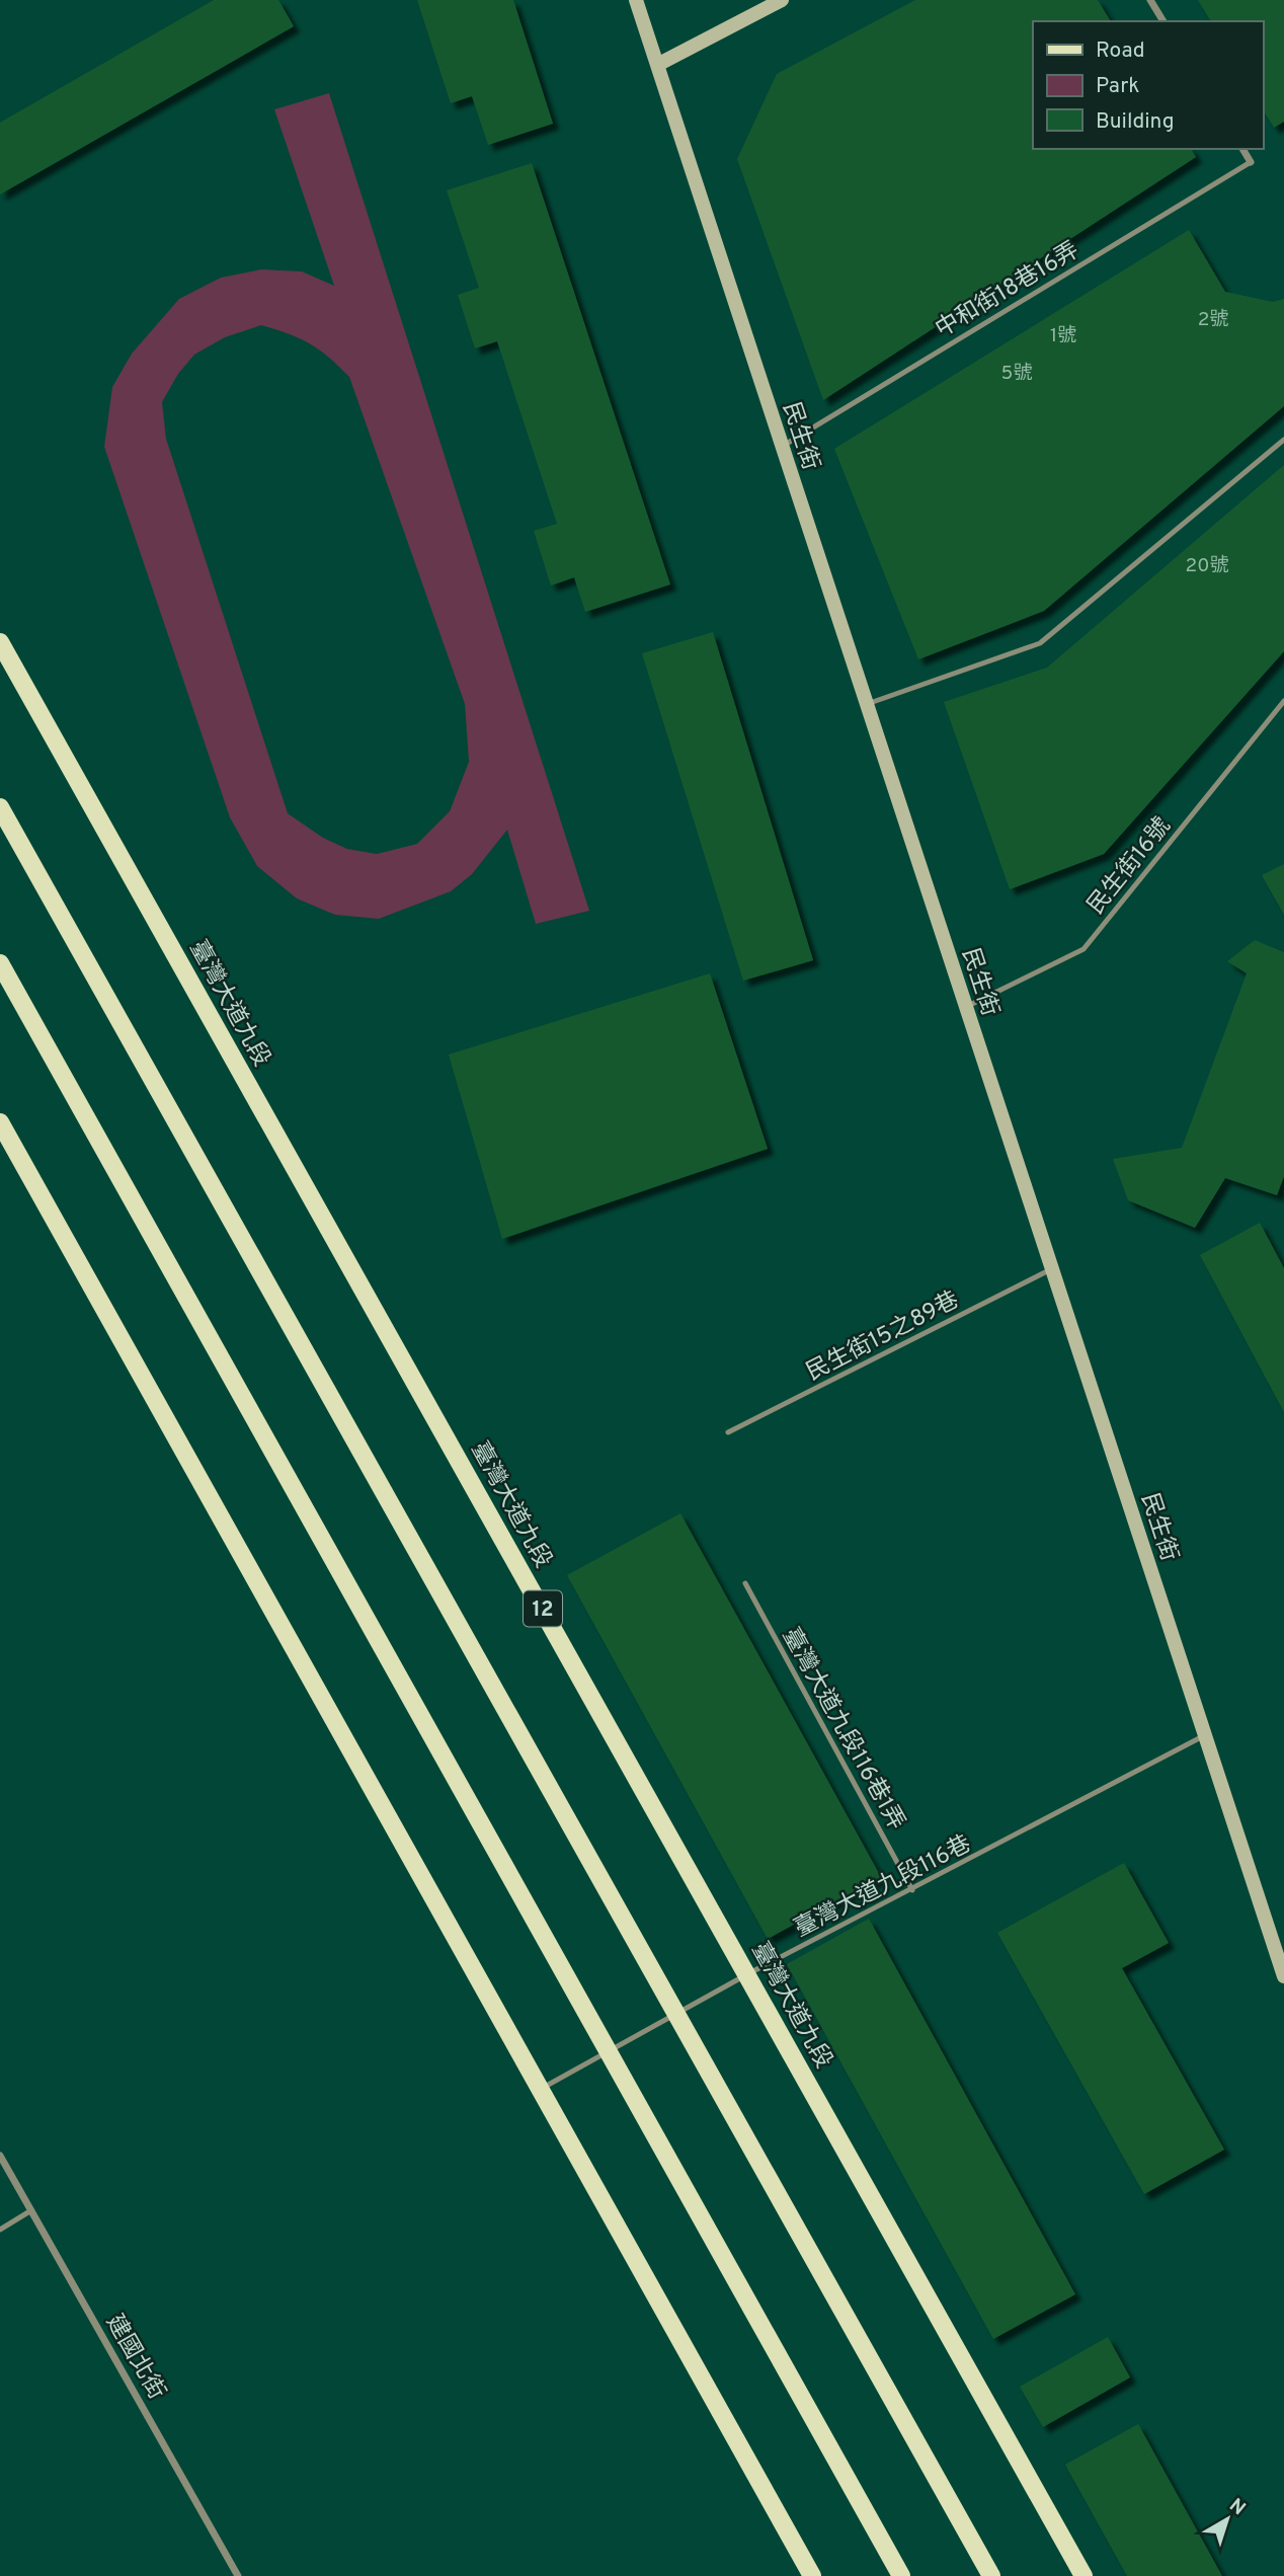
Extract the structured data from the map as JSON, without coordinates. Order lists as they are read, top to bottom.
{
  "streets": {
    "main road": ["臺灣大道九段", "12"],
    "street": ["民生街", "建國北街"],
    "lane": [
      "中和街18巷16弄",
      "民生街16號",
      "民生街15之89巷",
      "臺灣大道九段116巷1弄",
      "臺灣大道九段116巷"
    ]
  },
  "crossings": [
    ["中和街18巷16弄", "民生街"],
    ["民生街", "民生街16號"],
    ["民生街", "民生街15之89巷"],
    ["民生街", "臺灣大道九段116巷"],
    ["臺灣大道九段", "臺灣大道九段116巷"],
    ["臺灣大道九段116巷1弄", "臺灣大道九段116巷"]
  ],
  "house_numbers": [
    "2號",
    "1號",
    "5號",
    "20號"
  ],
  "legend": ["Road", "Park", "Building"],
  "north": "top right"
}
